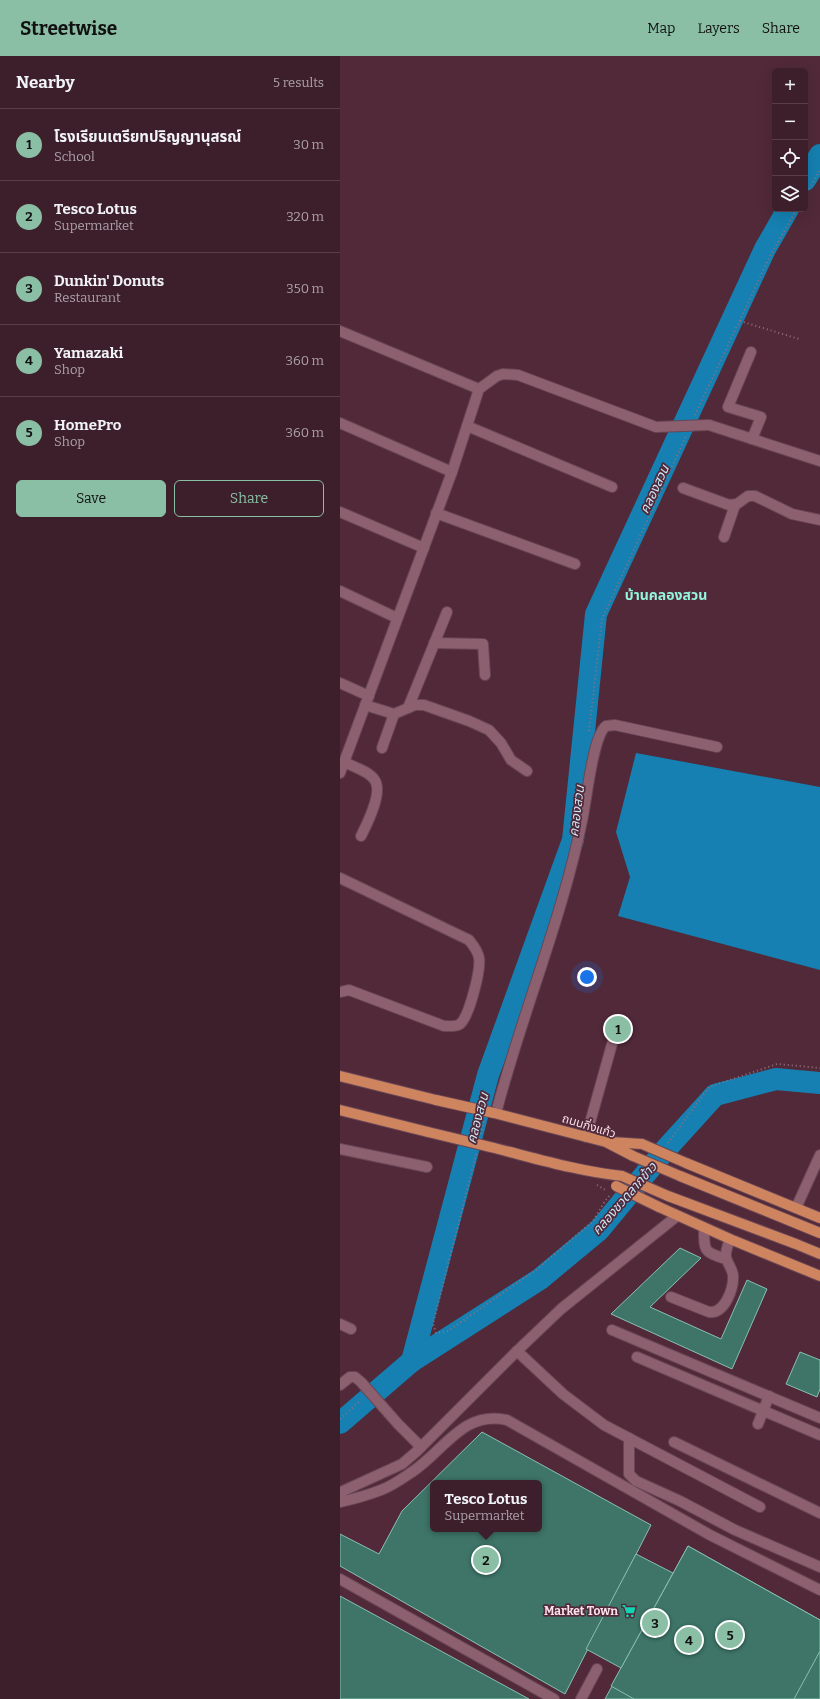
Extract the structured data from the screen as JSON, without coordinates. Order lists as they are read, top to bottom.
{
  "streets": {
    "main road": ["ถนนกิ่งแก้ว"]
  },
  "districts": ["บ้านคลองสวน"],
  "water": ["คลองสวน", "คลองชวดลากข้าว"],
  "places": {
    "supermarket": ["Market Town"]
  },
  "page": {
    "header": "Streetwise",
    "nav": ["Map", "Layers", "Share"],
    "heading": ["Nearby", "5 results"],
    "map_buttons": ["+", "−"],
    "list": [
      {
        "mark": "1",
        "name": "โรงเรียนเตรียทปริญญานุสรณ์",
        "note": "School",
        "value": "30 m"
      },
      {
        "mark": "2",
        "name": "Tesco Lotus",
        "note": "Supermarket",
        "value": "320 m"
      },
      {
        "mark": "3",
        "name": "Dunkin' Donuts",
        "note": "Restaurant",
        "value": "350 m"
      },
      {
        "mark": "4",
        "name": "Yamazaki",
        "note": "Shop",
        "value": "360 m"
      },
      {
        "mark": "5",
        "name": "HomePro",
        "note": "Shop",
        "value": "360 m"
      }
    ],
    "buttons": ["Save", "Share"],
    "pins": [
      "1",
      "2",
      "3",
      "5",
      "4"
    ],
    "popup": ["Tesco Lotus", "Supermarket"]
  }
}
